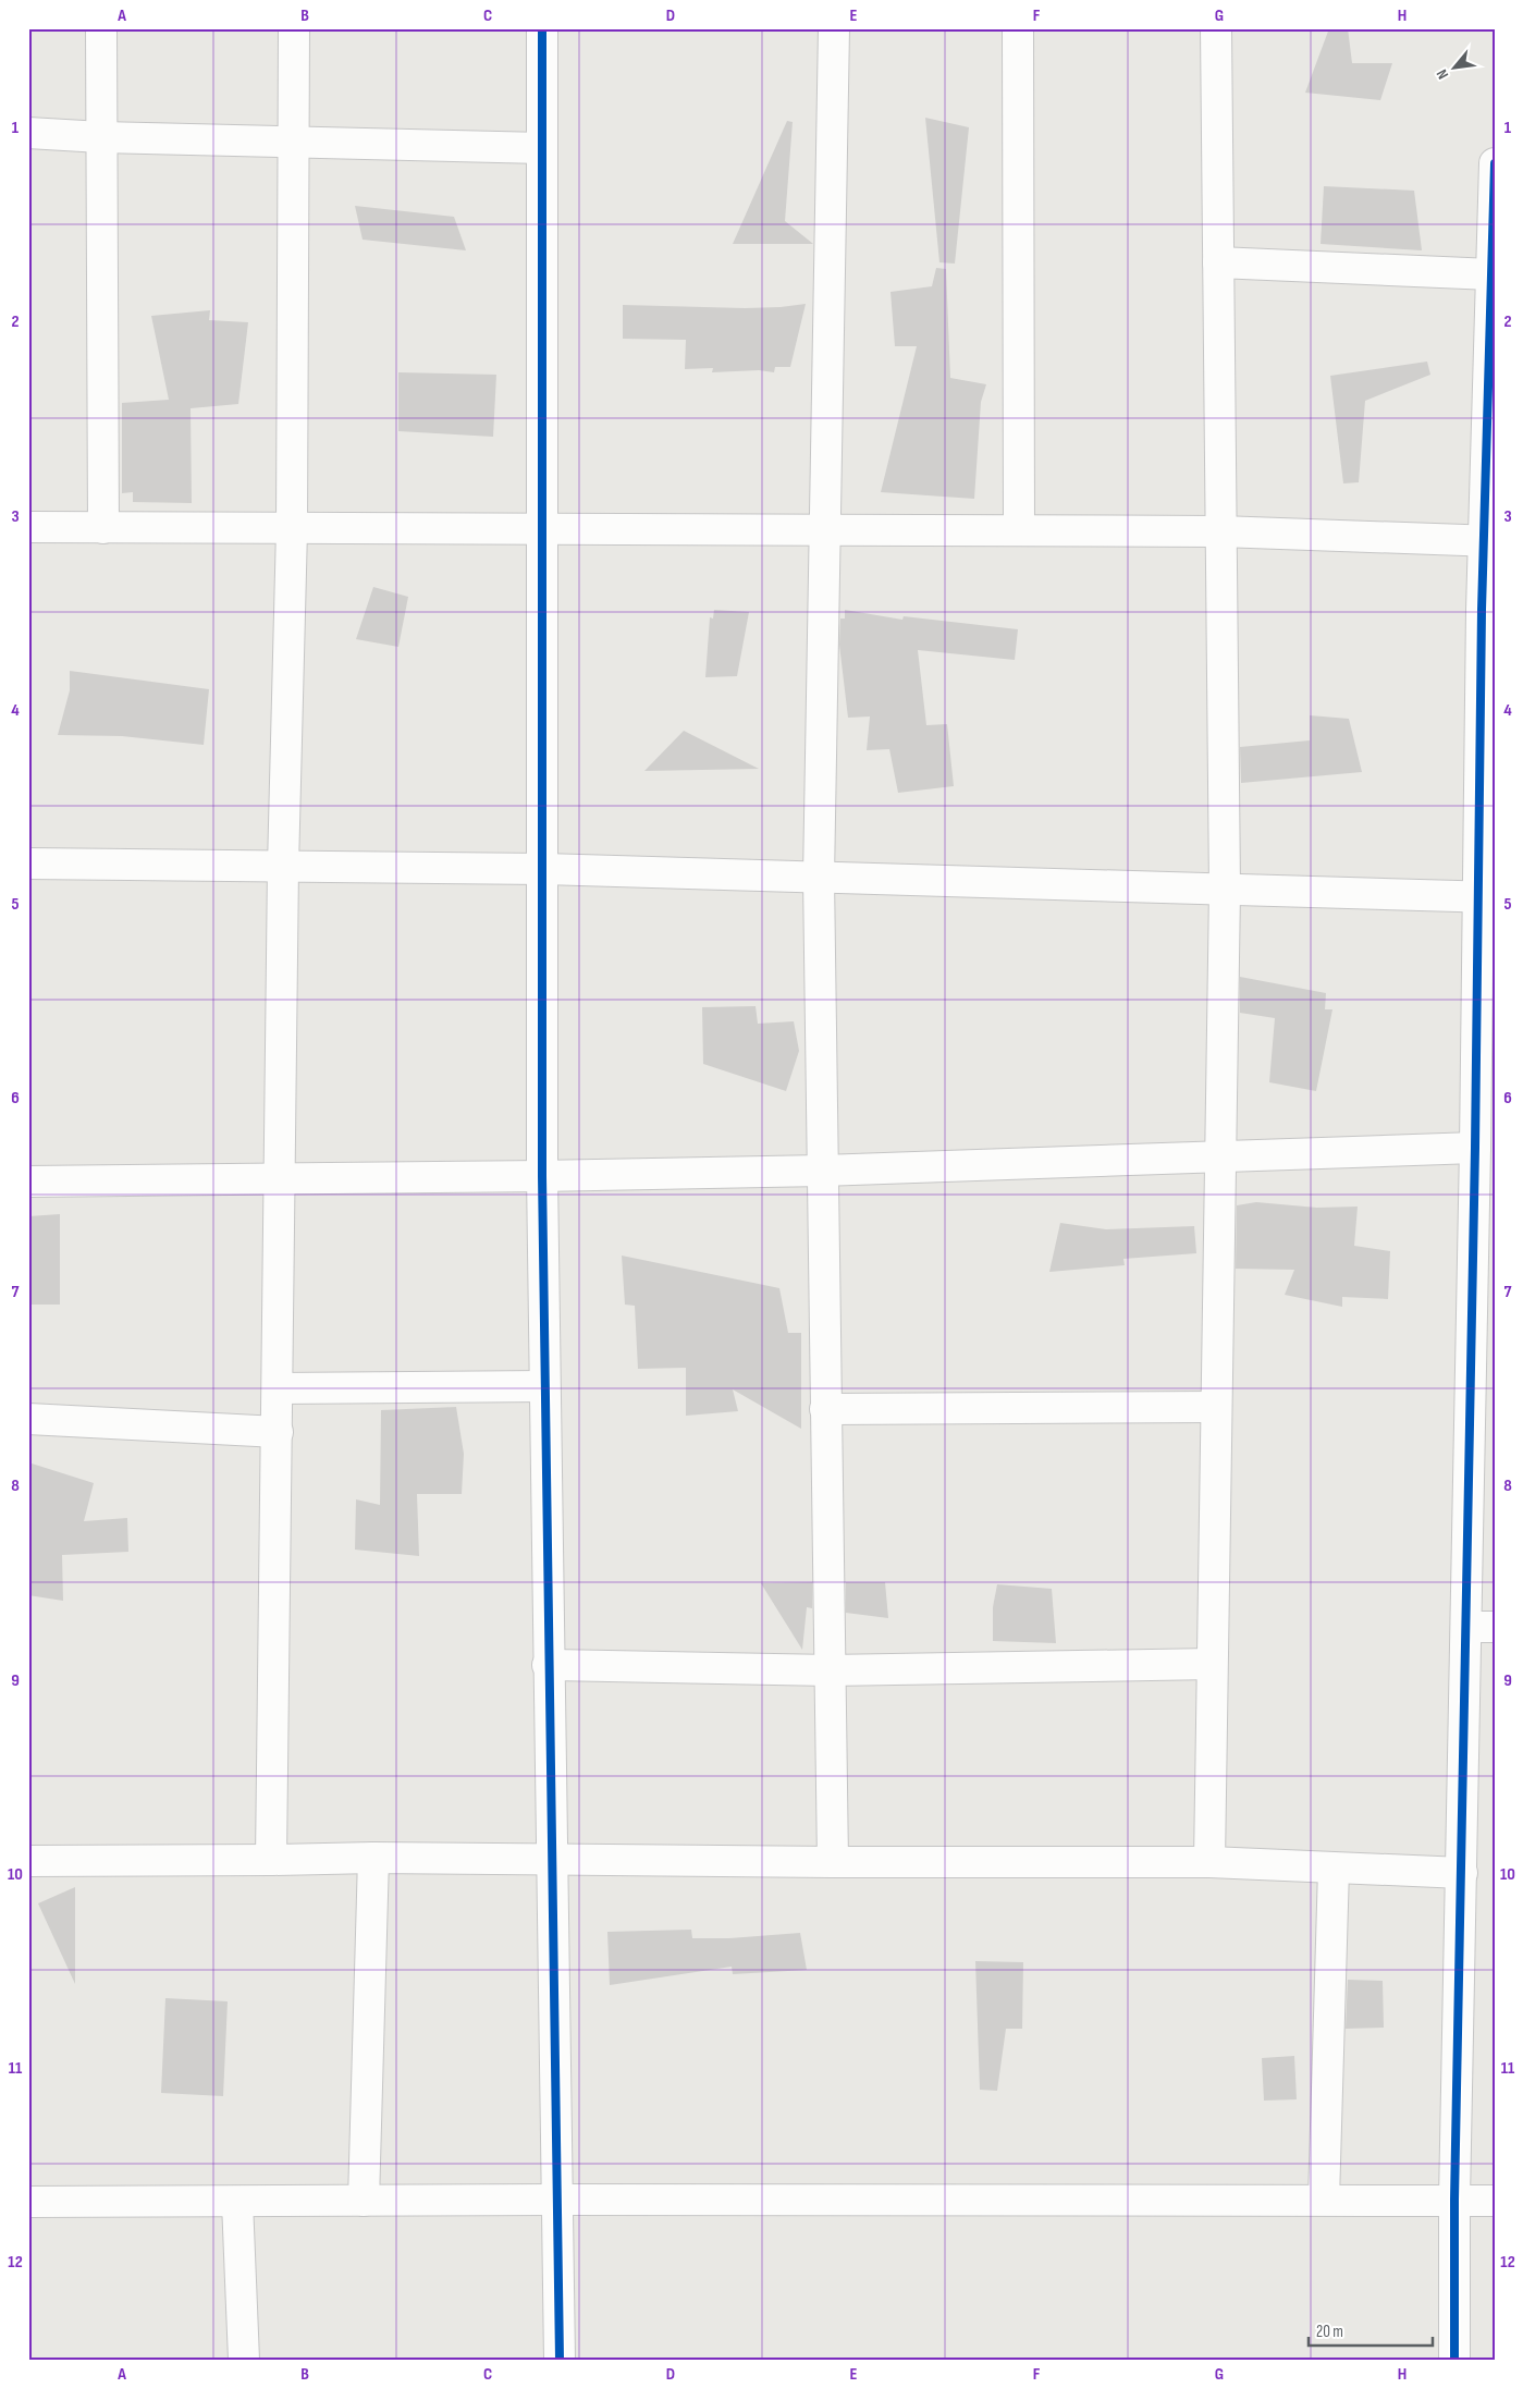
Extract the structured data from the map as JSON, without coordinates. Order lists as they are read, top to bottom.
{
  "scale_bar": "20 m",
  "north": "bottom left",
  "grid": {
    "columns": [
      "A",
      "B",
      "C",
      "D",
      "E",
      "F",
      "G",
      "H"
    ],
    "rows": [
      "1",
      "2",
      "3",
      "4",
      "5",
      "6",
      "7",
      "8",
      "9",
      "10",
      "11",
      "12"
    ]
  }
}
